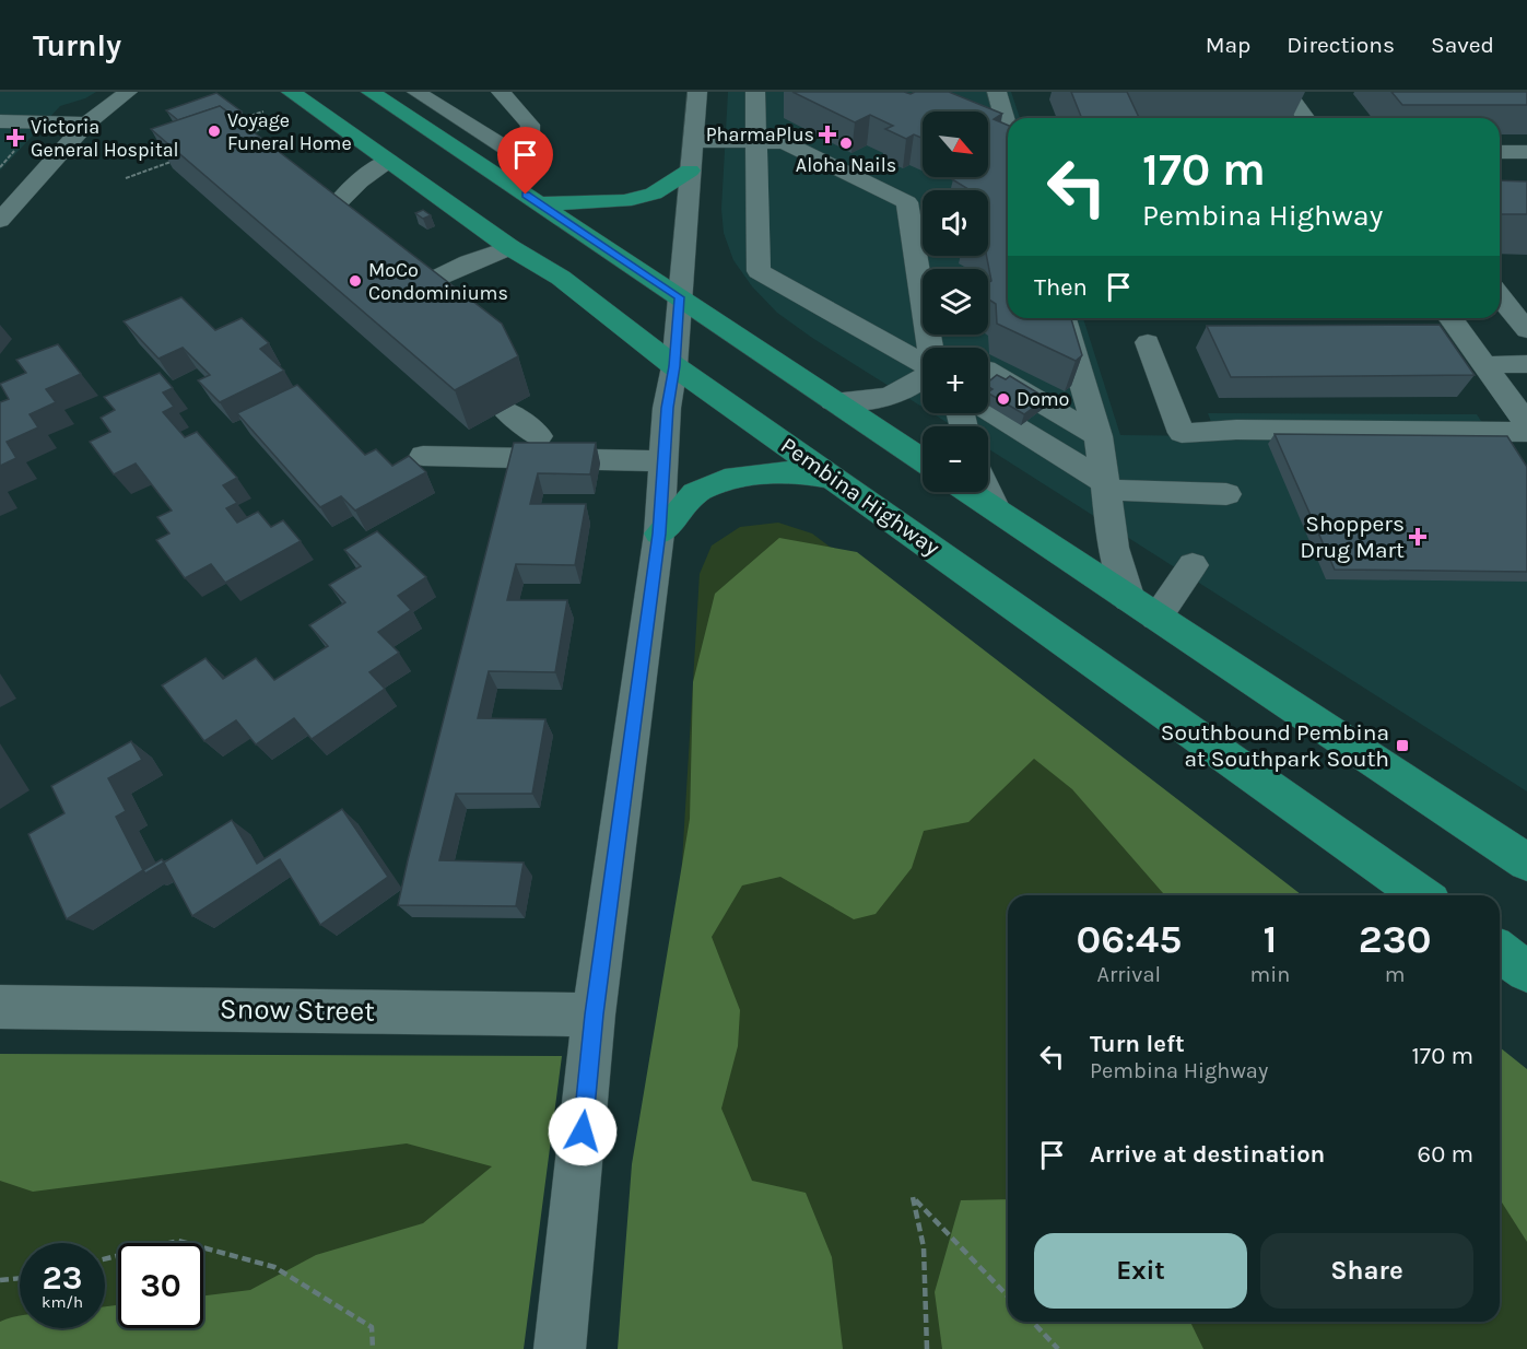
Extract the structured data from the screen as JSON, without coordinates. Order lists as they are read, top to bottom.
{
  "streets": {
    "main road": ["Pembina Highway"],
    "street": ["Snow Street"]
  },
  "places": {
    "other": [
      "Voyage Funeral Home",
      "Aloha Nails",
      "MoCo Condominiums",
      "Domo"
    ],
    "health": ["PharmaPlus", "Victoria General Hospital", "Shoppers Drug Mart"],
    "transit": ["Southbound Pembina at Southpark South"]
  },
  "north": "bottom right",
  "page": {
    "header": "Turnly",
    "nav": ["Map", "Directions", "Saved"],
    "map_buttons": ["+", "−"],
    "turn": ["170 m", "Pembina Highway"],
    "then": "Then",
    "eta": [
      "06:45",
      "Arrival",
      "1",
      "min",
      "230",
      "m"
    ],
    "list": [
      {
        "name": "Turn left",
        "note": "Pembina Highway",
        "value": "170 m"
      },
      {
        "name": "Arrive at destination",
        "value": "60 m"
      }
    ],
    "buttons": ["Exit", "Share"],
    "speed": "23 km/h",
    "limit": "30"
  }
}
